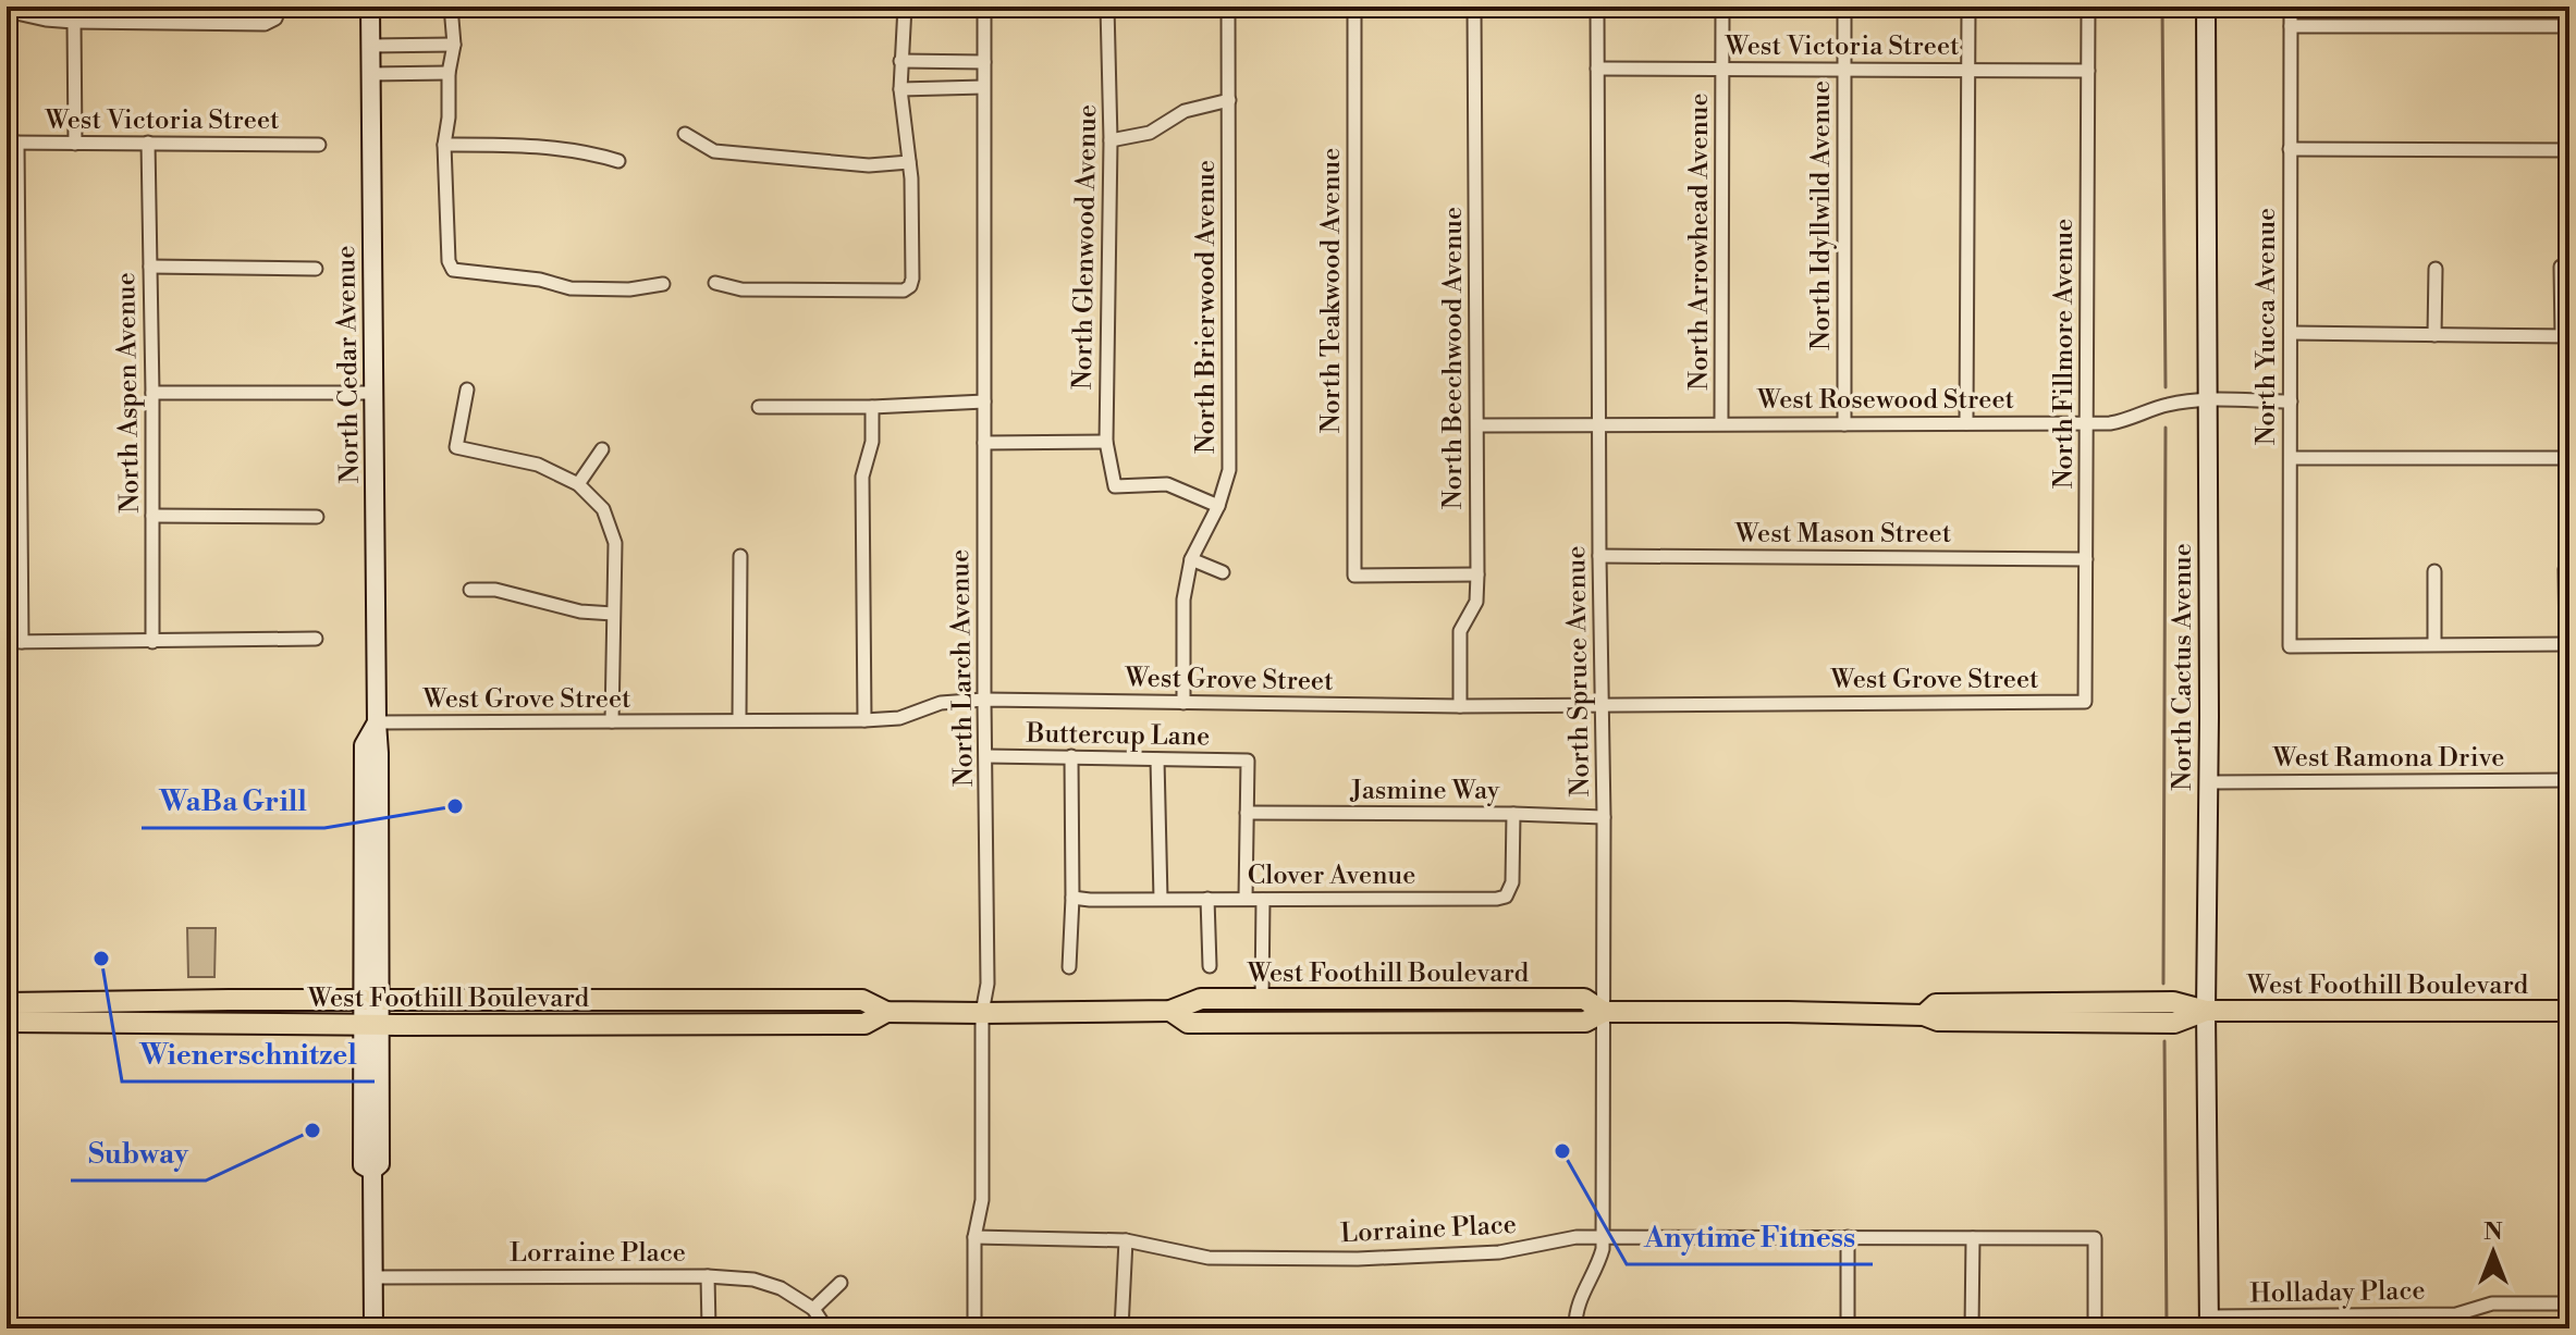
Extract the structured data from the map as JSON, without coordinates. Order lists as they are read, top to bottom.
{
  "streets": {
    "main road": ["North Cedar Avenue", "North Cactus Avenue", "West Foothill Boulevard"],
    "street": [
      "West Victoria Street",
      "North Idyllwild Avenue",
      "North Arrowhead Avenue",
      "North Glenwood Avenue",
      "North Teakwood Avenue",
      "North Brierwood Avenue",
      "North Yucca Avenue",
      "North Fillmore Avenue",
      "North Beechwood Avenue",
      "North Aspen Avenue",
      "West Rosewood Street",
      "West Mason Street",
      "North Larch Avenue",
      "North Spruce Avenue",
      "West Grove Street",
      "Buttercup Lane",
      "West Ramona Drive",
      "Jasmine Way",
      "Clover Avenue",
      "Lorraine Place",
      "Holladay Place"
    ]
  },
  "crossings": [
    ["West Victoria Street", "North Idyllwild Avenue"],
    ["West Victoria Street", "North Arrowhead Avenue"],
    ["West Victoria Street", "North Fillmore Avenue"],
    ["West Victoria Street", "North Aspen Avenue"],
    ["West Victoria Street", "North Spruce Avenue"],
    ["North Idyllwild Avenue", "West Rosewood Street"],
    ["North Arrowhead Avenue", "West Rosewood Street"],
    ["North Glenwood Avenue", "North Brierwood Avenue"],
    ["North Teakwood Avenue", "North Beechwood Avenue"],
    ["North Brierwood Avenue", "West Grove Street"],
    ["North Yucca Avenue", "West Rosewood Street"],
    ["North Fillmore Avenue", "West Rosewood Street"],
    ["North Fillmore Avenue", "West Mason Street"],
    ["North Fillmore Avenue", "West Grove Street"],
    ["North Beechwood Avenue", "West Rosewood Street"],
    ["North Beechwood Avenue", "West Grove Street"],
    ["North Cedar Avenue", "West Grove Street"],
    ["North Cedar Avenue", "West Foothill Boulevard"],
    ["North Cedar Avenue", "Lorraine Place"],
    ["West Rosewood Street", "North Cactus Avenue"],
    ["West Rosewood Street", "North Spruce Avenue"],
    ["West Mason Street", "North Spruce Avenue"],
    ["North Cactus Avenue", "West Ramona Drive"],
    ["North Cactus Avenue", "West Foothill Boulevard"],
    ["North Cactus Avenue", "Holladay Place"],
    ["North Larch Avenue", "West Grove Street"],
    ["North Larch Avenue", "Buttercup Lane"],
    ["North Larch Avenue", "West Foothill Boulevard"],
    ["North Larch Avenue", "Lorraine Place"],
    ["North Spruce Avenue", "West Grove Street"],
    ["North Spruce Avenue", "Jasmine Way"],
    ["North Spruce Avenue", "West Foothill Boulevard"],
    ["North Spruce Avenue", "Lorraine Place"],
    ["Buttercup Lane", "Jasmine Way"],
    ["Jasmine Way", "Clover Avenue"]
  ],
  "places": [
    "WaBa Grill",
    "Wienerschnitzel",
    "Subway",
    "Anytime Fitness"
  ],
  "north": "top"
}
